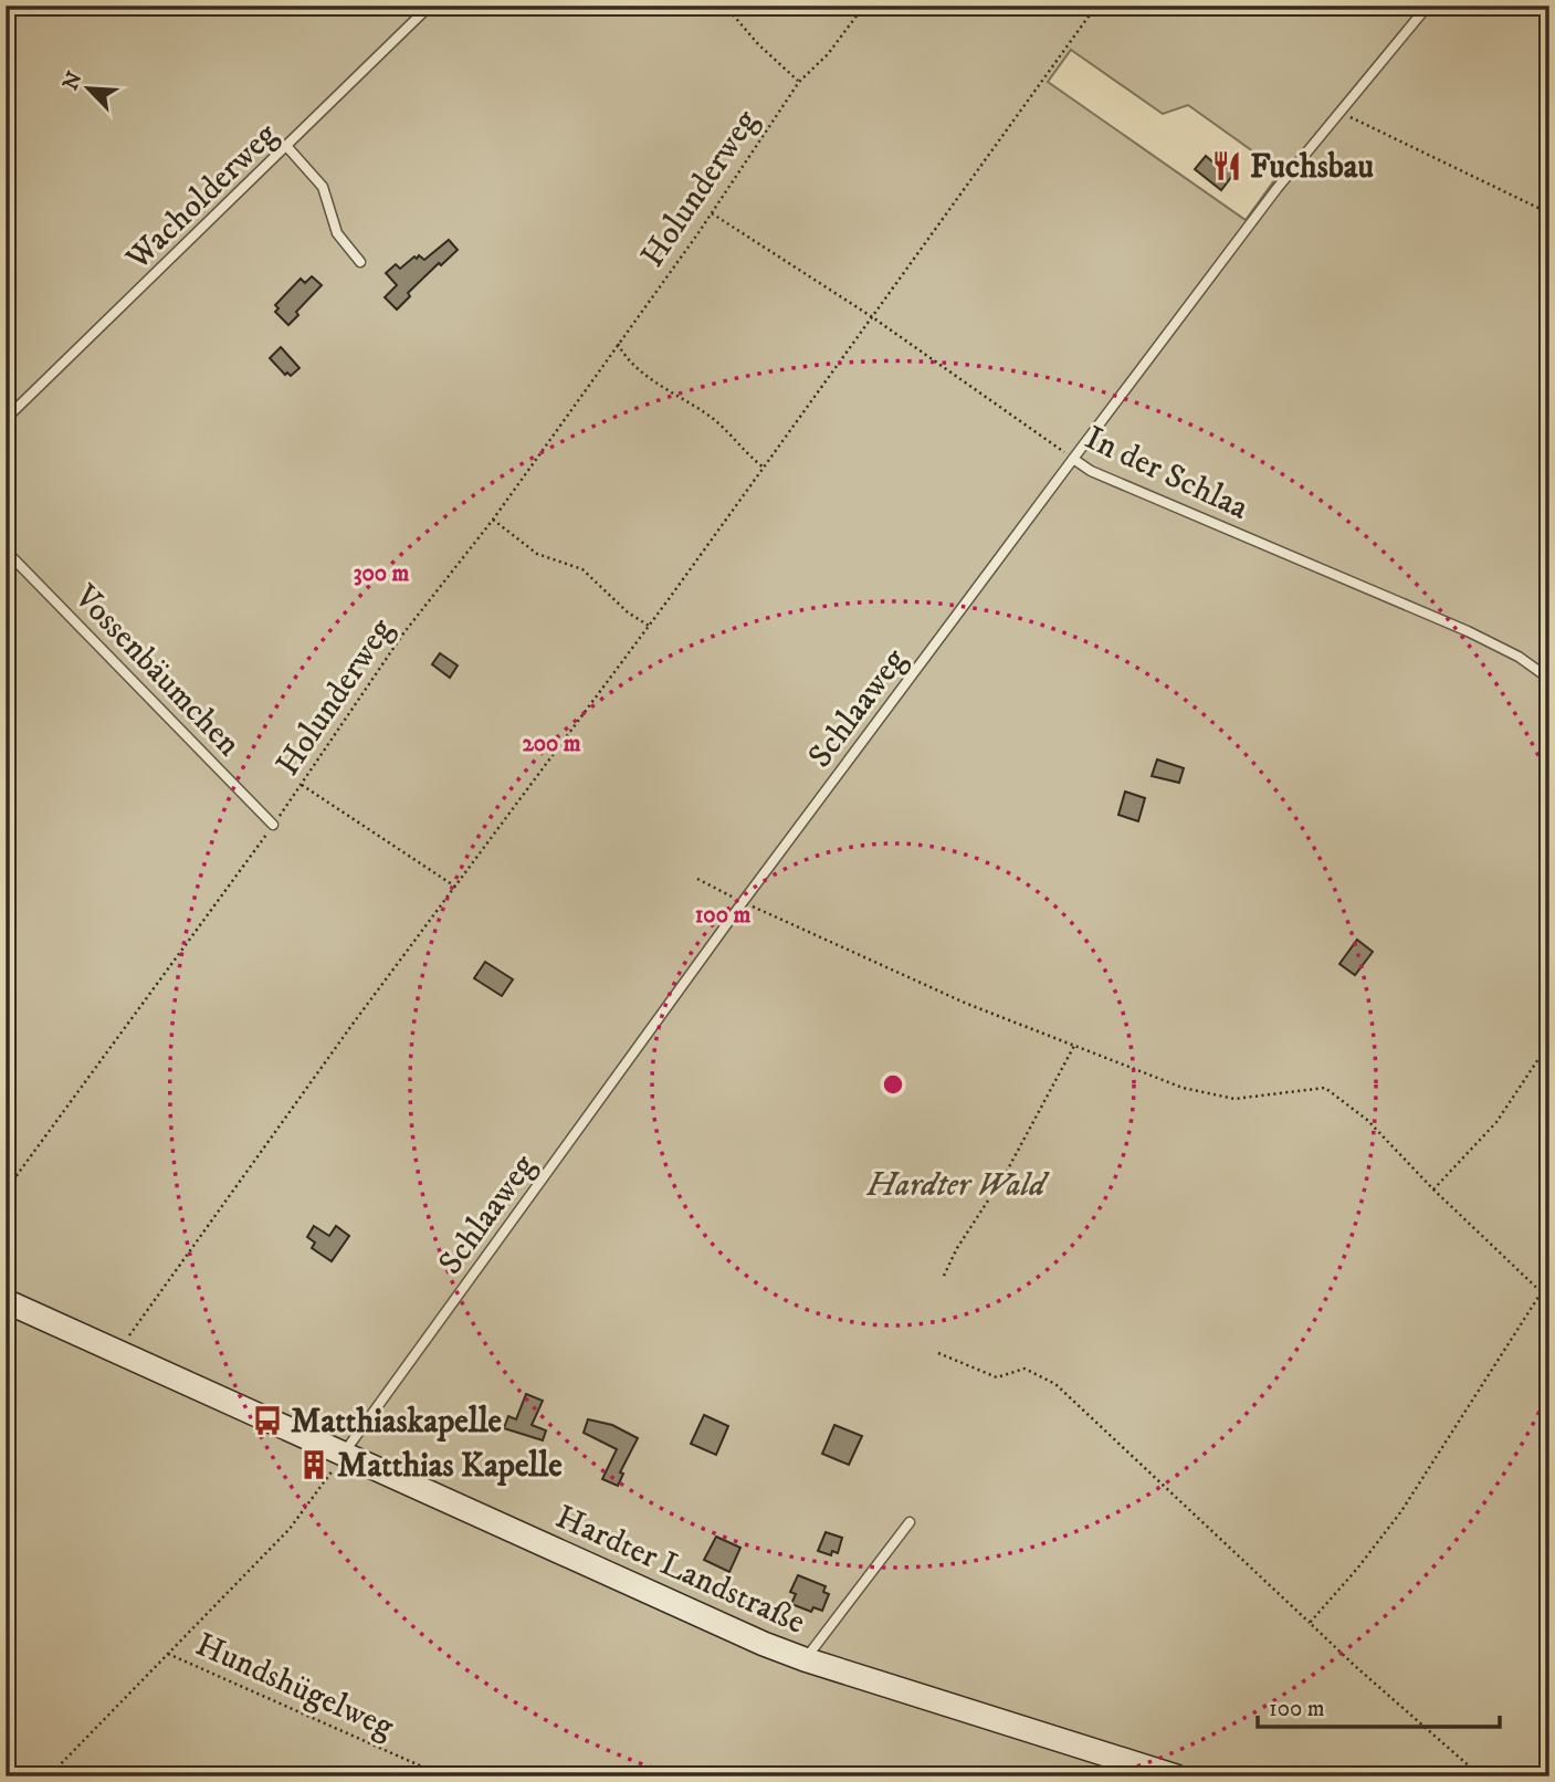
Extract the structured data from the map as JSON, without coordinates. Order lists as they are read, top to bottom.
{
  "streets": {
    "main road": ["Hardter Landstraße"],
    "lane": [
      "Wacholderweg",
      "In der Schlaa",
      "Vossenbäumchen",
      "Schlaaweg"
    ],
    "path": ["Holunderweg", "Hundshügelweg"]
  },
  "crossings": [
    ["Holunderweg", "In der Schlaa"],
    ["Holunderweg", "Vossenbäumchen"],
    ["In der Schlaa", "Schlaaweg"],
    ["Schlaaweg", "Hardter Landstraße"]
  ],
  "parks": ["Hardter Wald"],
  "places": {
    "restaurant": ["Fuchsbau"],
    "bus stop": ["Matthiaskapelle"],
    "building": ["Matthias Kapelle"]
  },
  "scale_bar": "100 m",
  "north": "top left",
  "rings": ["300 m", "200 m", "100 m"]
}
